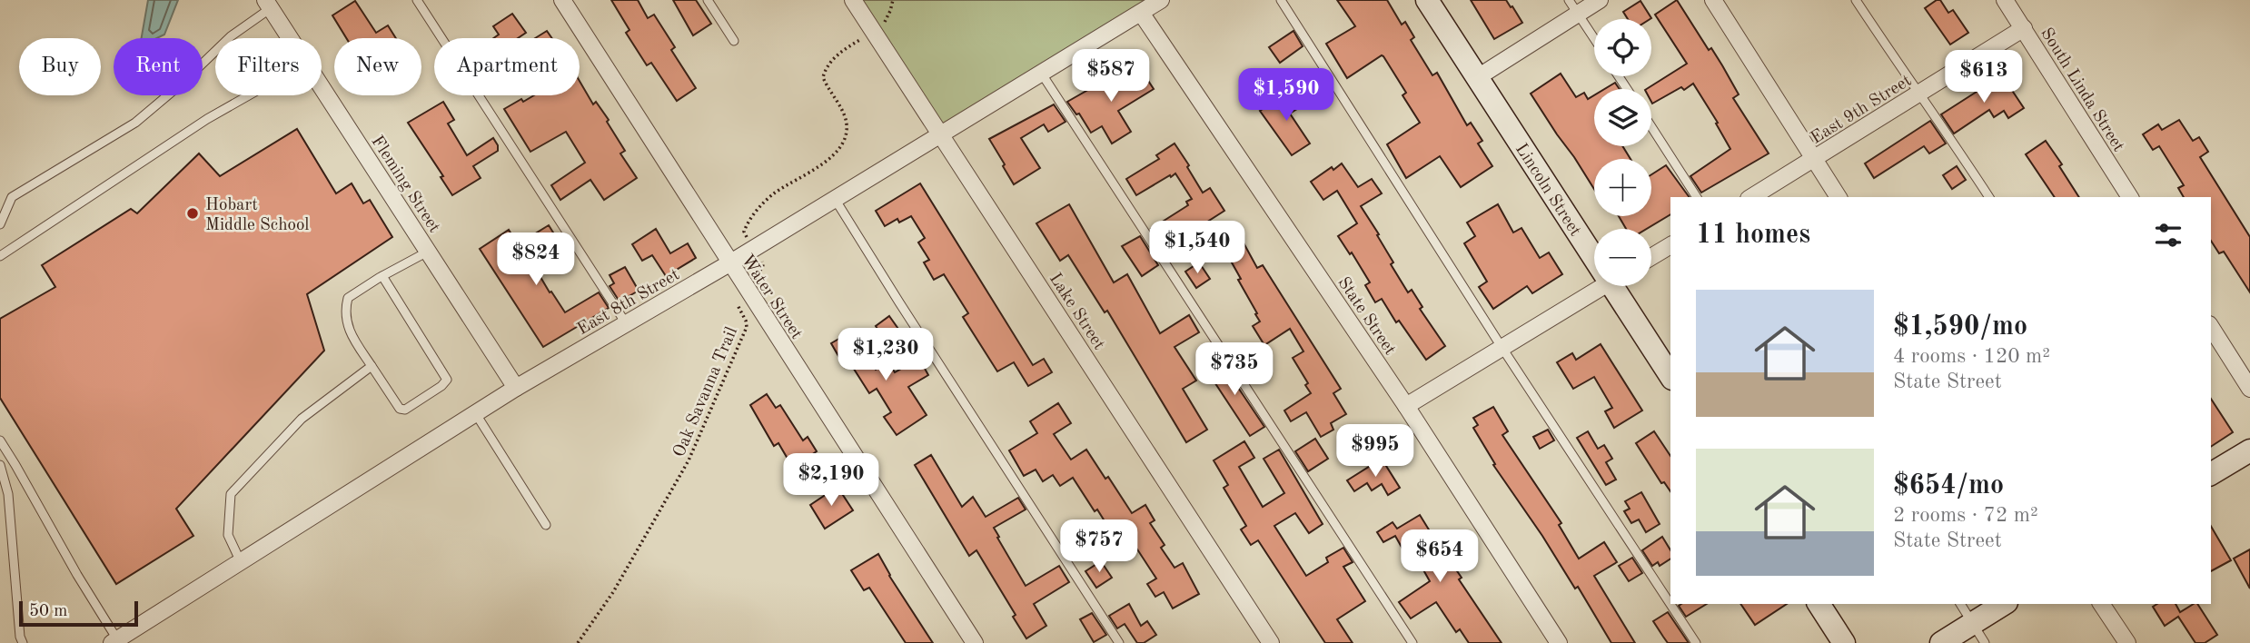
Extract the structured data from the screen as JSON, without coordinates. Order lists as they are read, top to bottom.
{
  "streets": {
    "main road": ["Lincoln Street"],
    "street": [
      "South Linda Street",
      "East 9th Street",
      "Fleming Street",
      "Water Street",
      "East 8th Street",
      "Lake Street",
      "State Street"
    ],
    "path": ["Oak Savanna Trail"]
  },
  "crossings": [
    ["South Linda Street", "East 9th Street"],
    ["Fleming Street", "East 8th Street"],
    ["Water Street", "East 8th Street"],
    ["Water Street", "Oak Savanna Trail"],
    ["East 8th Street", "Lake Street"],
    ["East 8th Street", "State Street"]
  ],
  "places": ["Hobart Middle School"],
  "scale_bar": "50 m",
  "page": {
    "map_buttons": ["+", "−"],
    "chip": [
      "Buy",
      "Rent",
      "Filters",
      "New",
      "Apartment"
    ],
    "price": [
      "$587",
      "$613",
      "$1,590",
      "$1,540",
      "$824",
      "$1,230",
      "$735",
      "$995",
      "$2,190",
      "$757",
      "$654"
    ],
    "heading": "11 homes",
    "list": [
      {
        "name": "$1,590/mo",
        "note": "4 rooms · 120 m² · State Street"
      },
      {
        "name": "$654/mo",
        "note": "2 rooms · 72 m² · State Street"
      }
    ],
    "scale": "50 m"
  }
}
